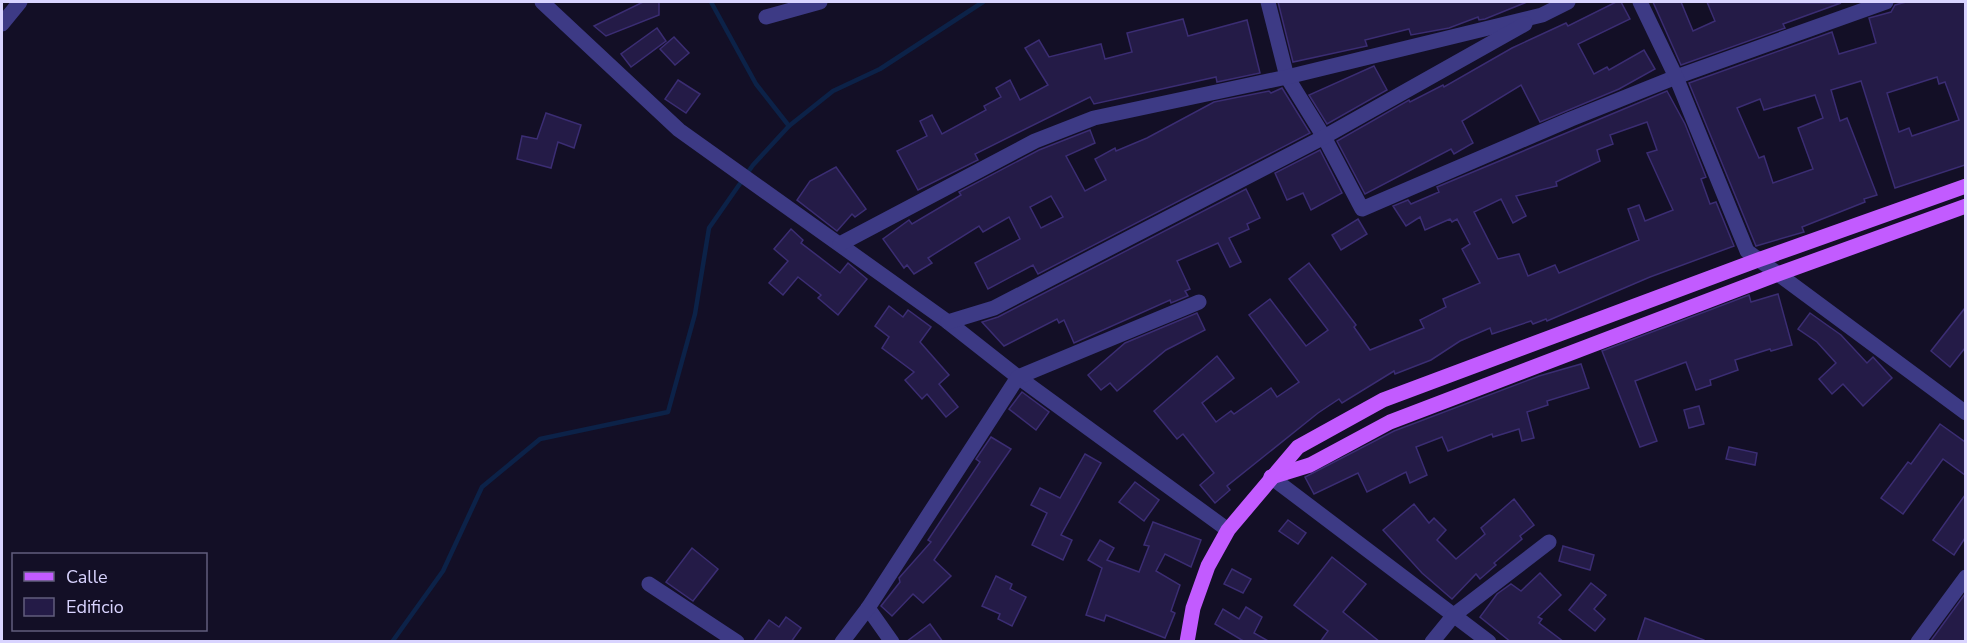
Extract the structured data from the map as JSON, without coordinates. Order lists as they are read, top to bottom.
{
  "legend": ["Calle", "Edificio"]
}
